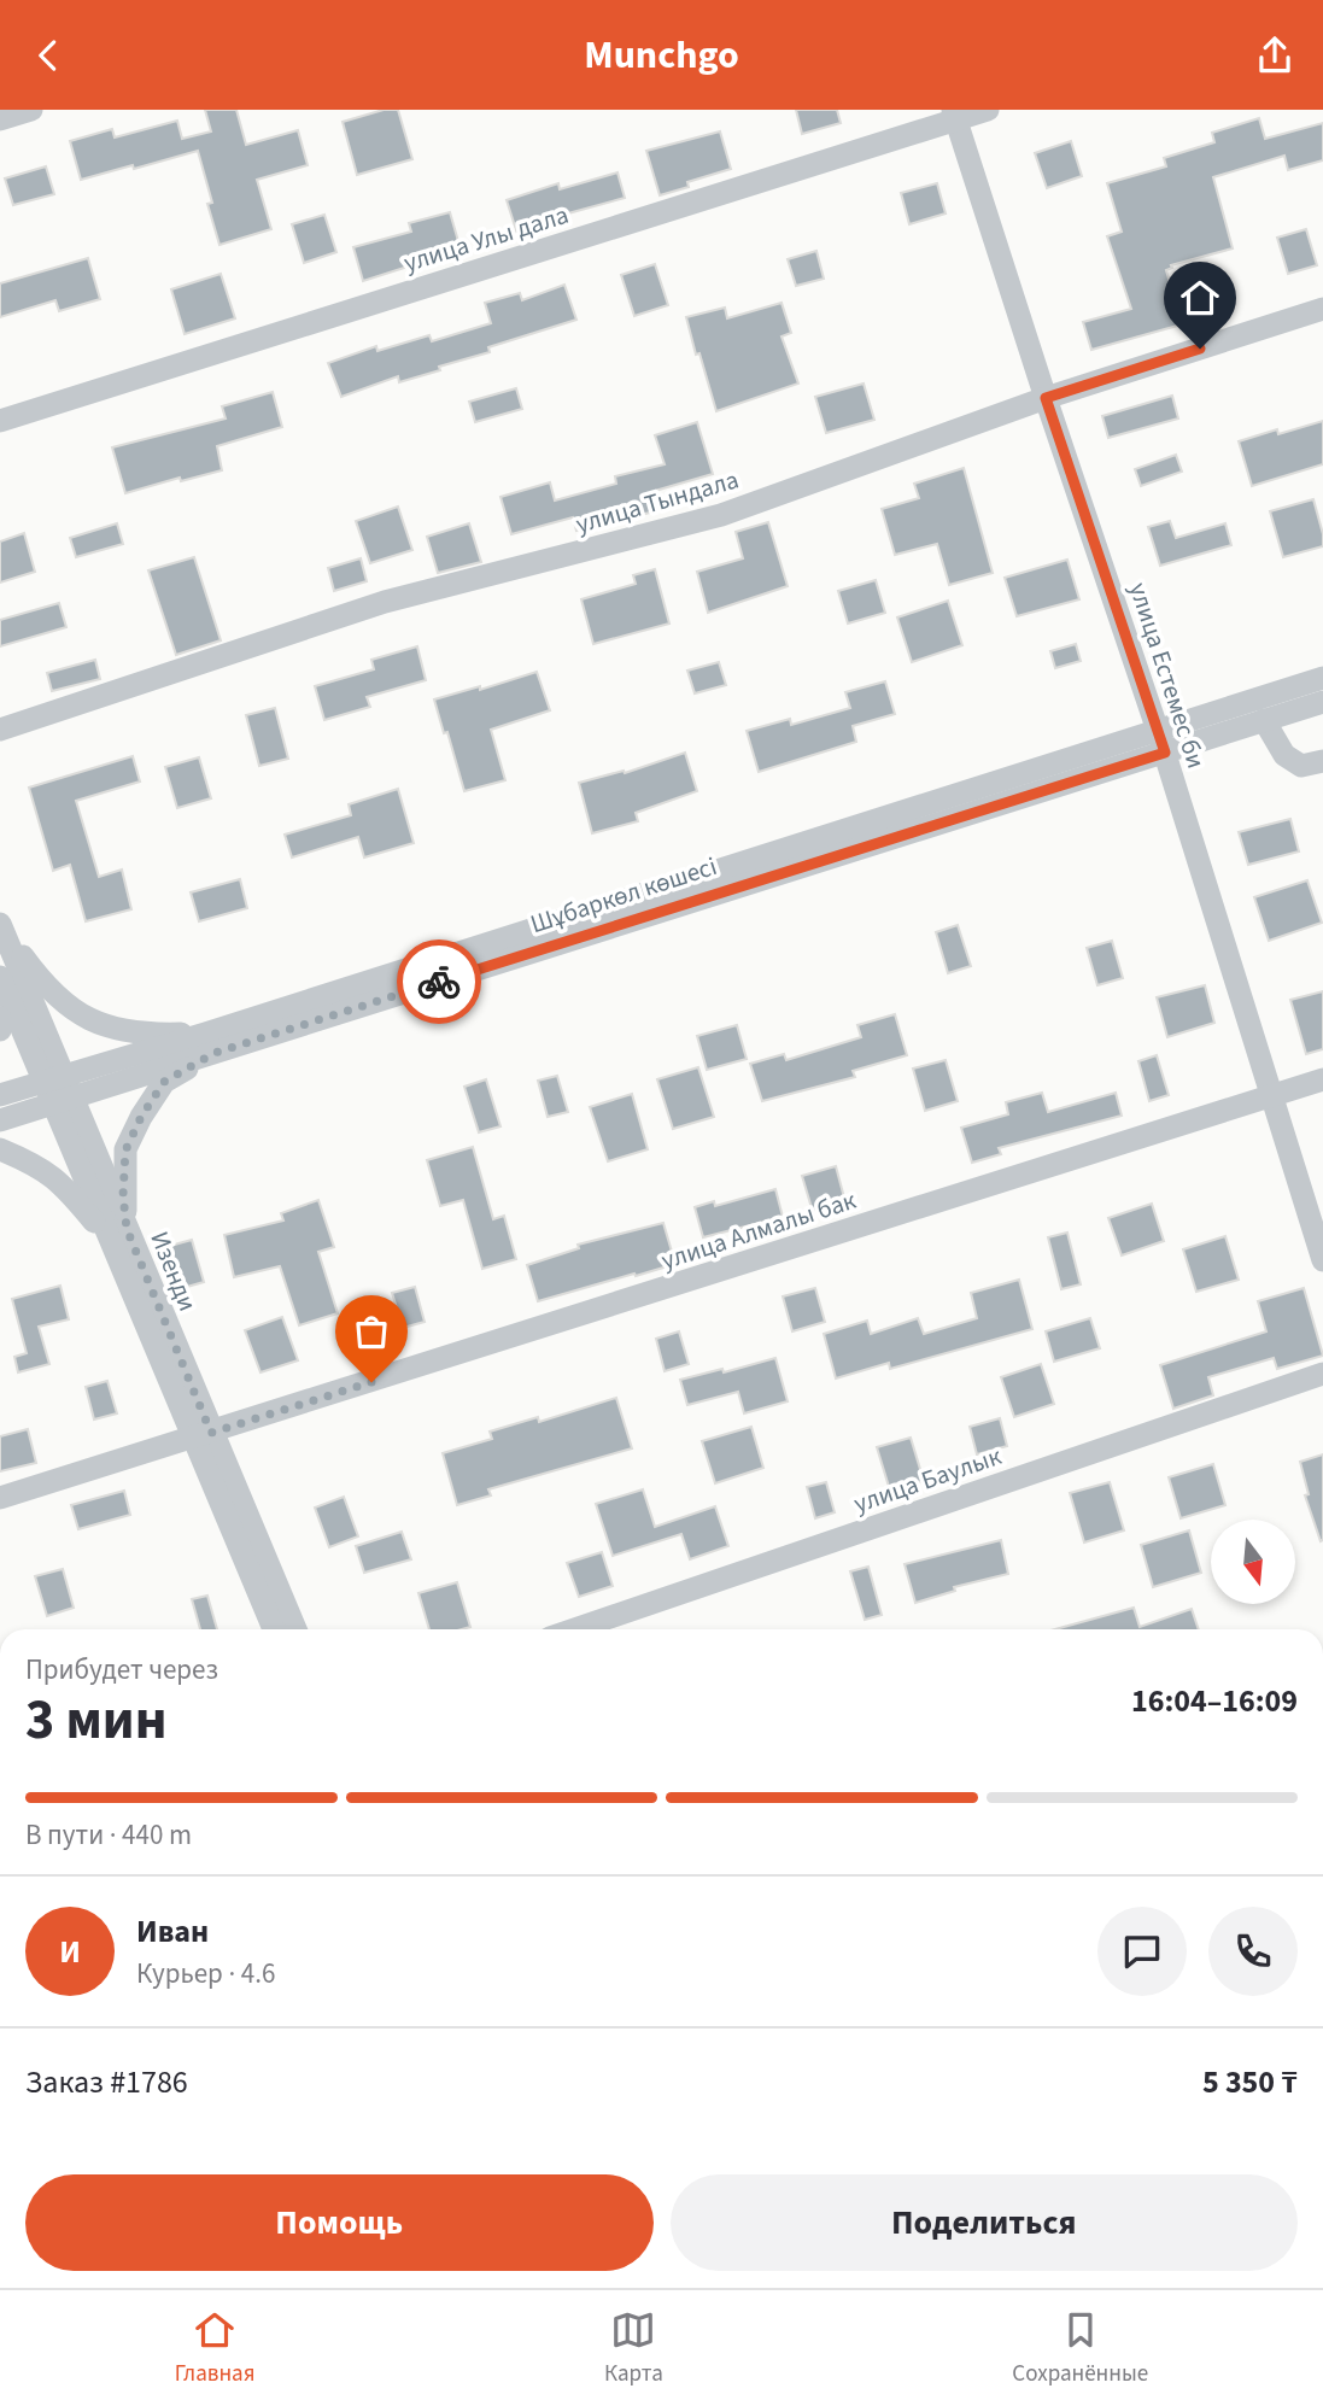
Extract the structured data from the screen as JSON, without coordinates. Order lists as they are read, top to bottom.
{
  "streets": {
    "street": [
      "улица Улы дала",
      "улица Тындала",
      "улица Естемес би",
      "Шұбаркөл көшесі",
      "улица Алмалы бак",
      "Изенди",
      "улица Баулык"
    ]
  },
  "crossings": [
    ["улица Улы дала", "улица Естемес би"],
    ["улица Тындала", "улица Естемес би"],
    ["улица Естемес би", "Шұбаркөл көшесі"],
    ["улица Естемес би", "улица Алмалы бак"],
    ["Шұбаркөл көшесі", "Изенди"],
    ["улица Алмалы бак", "Изенди"]
  ],
  "north": "bottom",
  "page": {
    "header": "Munchgo",
    "heading": ["3 мин", "Прибудет через", "16:04–16:09"],
    "panel": [
      "Иван",
      "Курьер · 4.6",
      "Заказ #1786",
      "5 350 ₸"
    ],
    "bar": "В пути · 440 m",
    "round": "И",
    "buttons": ["Помощь", "Поделиться"],
    "tabs": ["Главная", "Карта", "Сохранённые"]
  }
}
